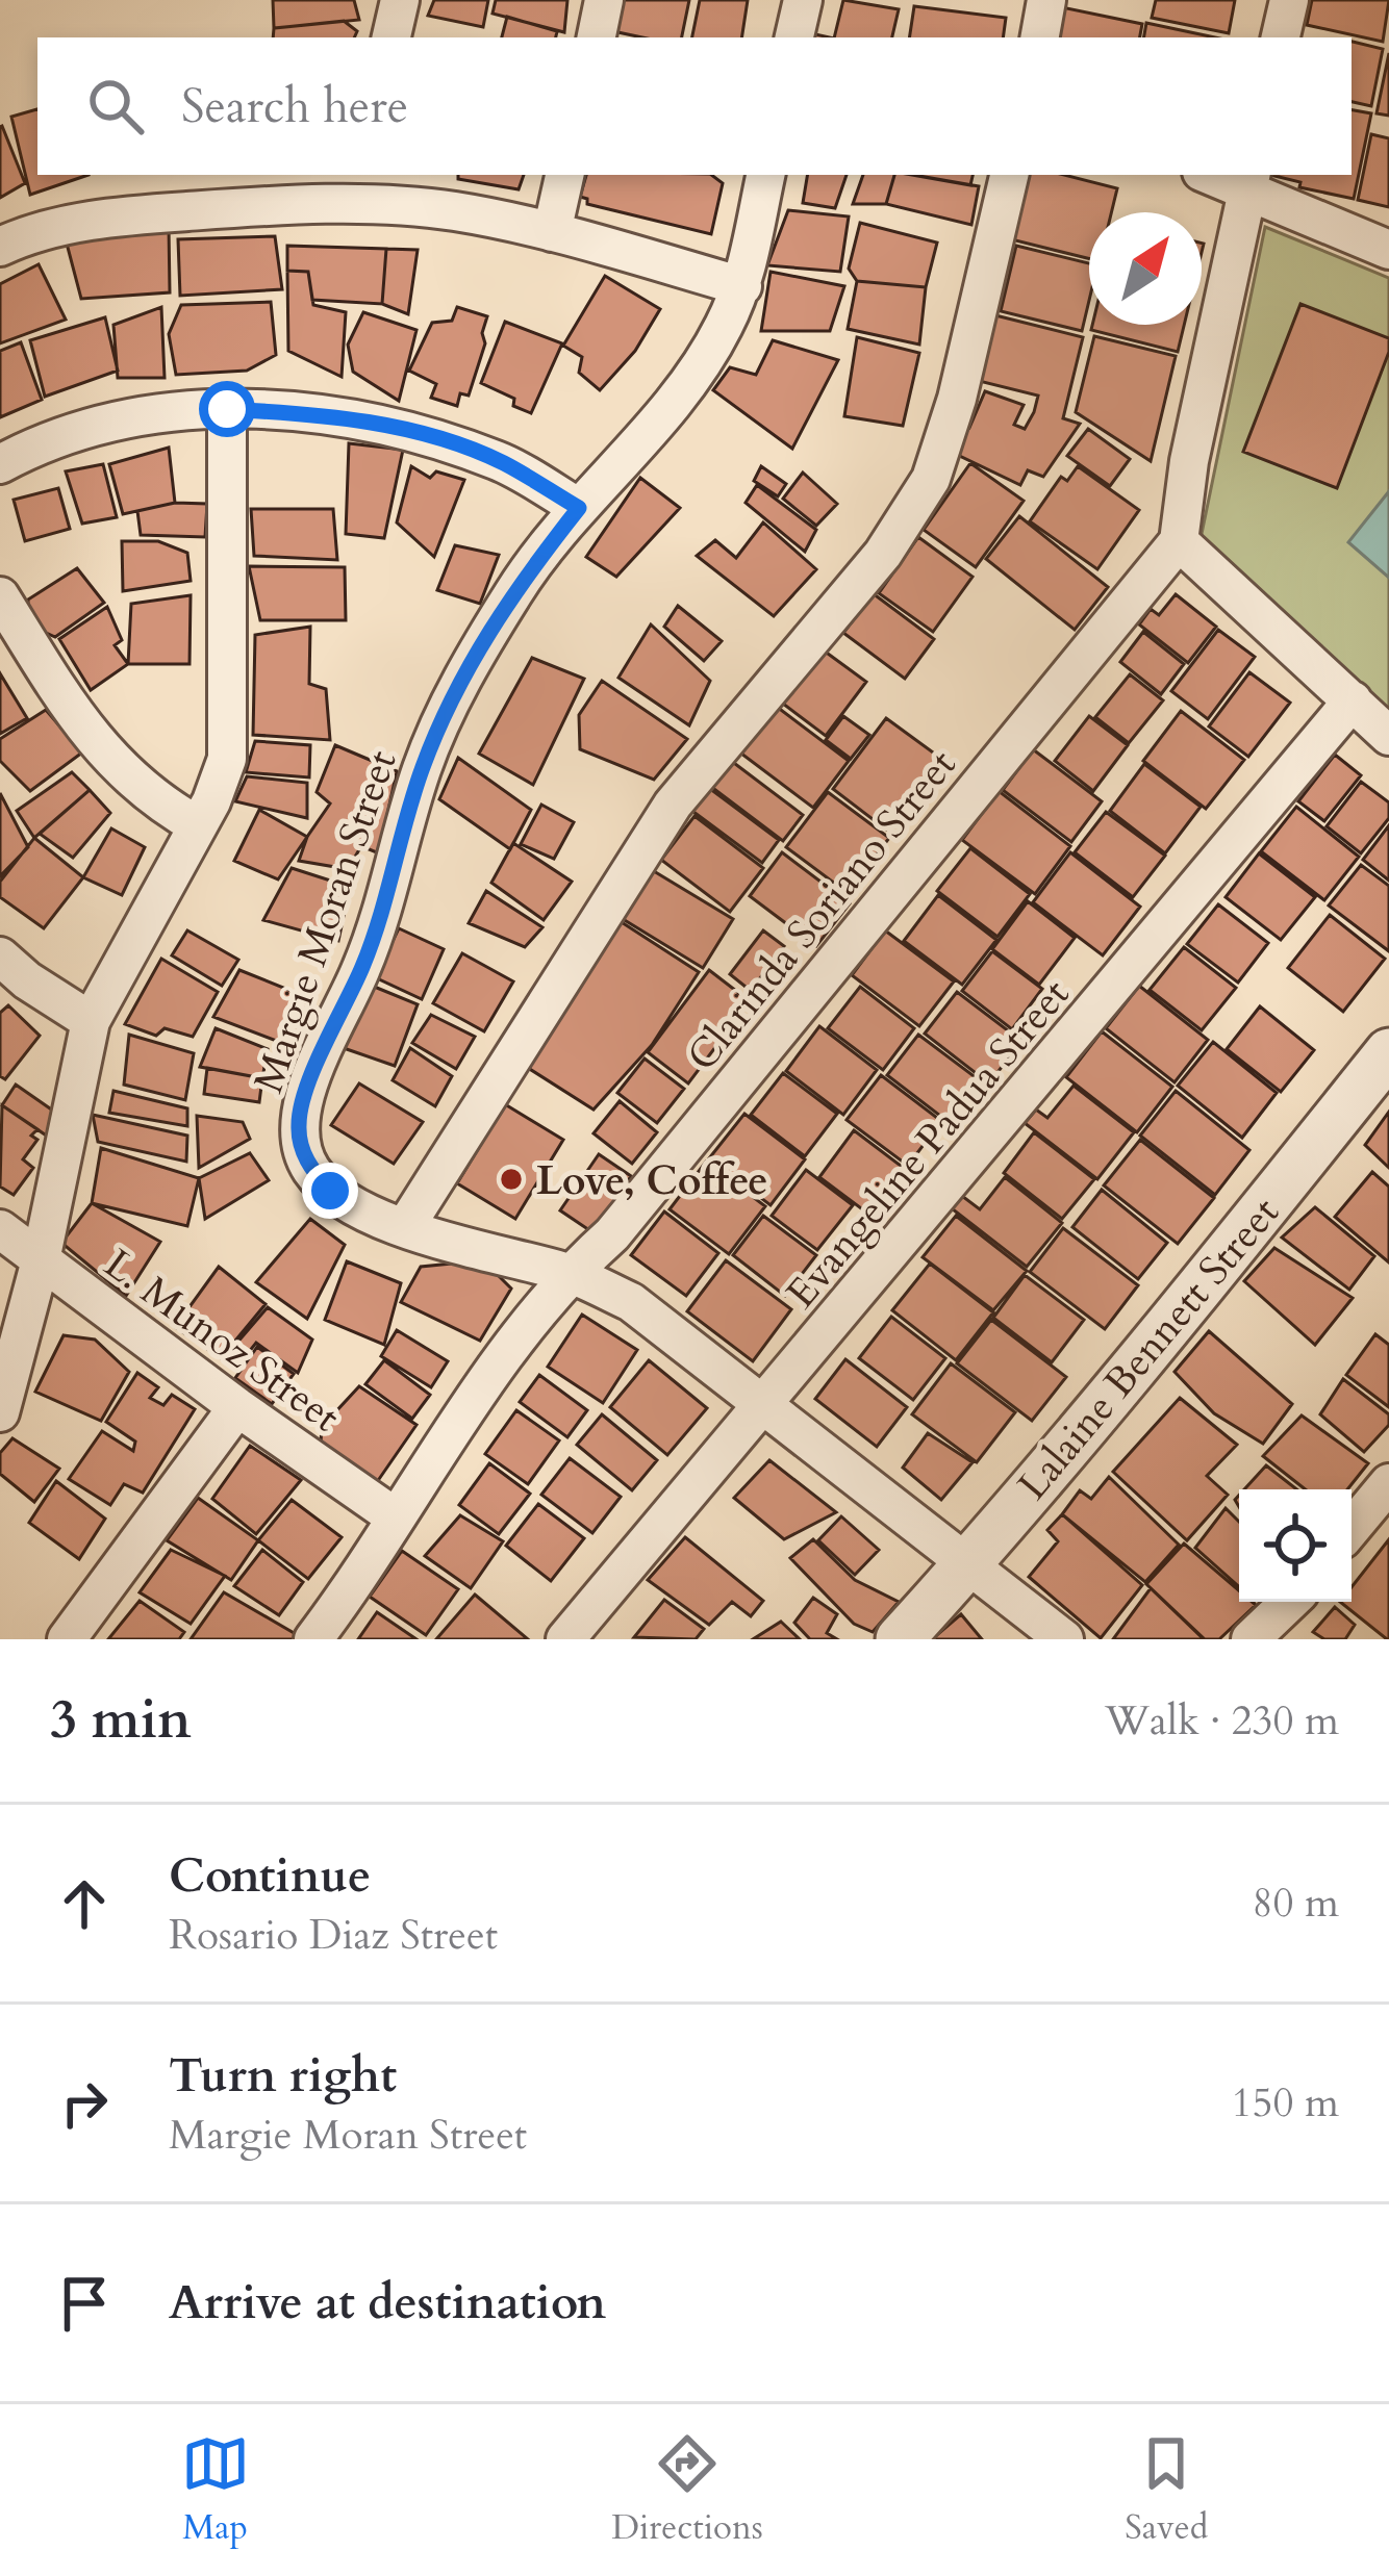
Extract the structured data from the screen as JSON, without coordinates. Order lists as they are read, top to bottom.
{
  "streets": {
    "street": [
      "Clarinda Soriano Street",
      "Margie Moran Street",
      "Evangeline Padua Street",
      "L. Munoz Street",
      "Lalaine Bennett Street"
    ]
  },
  "crossings": [
    ["Clarinda Soriano Street", "Margie Moran Street"],
    ["Clarinda Soriano Street", "L. Munoz Street"],
    ["Margie Moran Street", "Evangeline Padua Street"],
    ["Margie Moran Street", "Lalaine Bennett Street"]
  ],
  "places": ["Love, Coffee"],
  "north": "top right",
  "page": {
    "search": "Search here",
    "heading": ["3 min", "Walk · 230 m"],
    "list": [
      ["Continue", "Rosario Diaz Street", "80 m"],
      ["Turn right", "Margie Moran Street", "150 m"],
      "Arrive at destination"
    ],
    "nav": ["Map", "Directions", "Saved"]
  }
}
